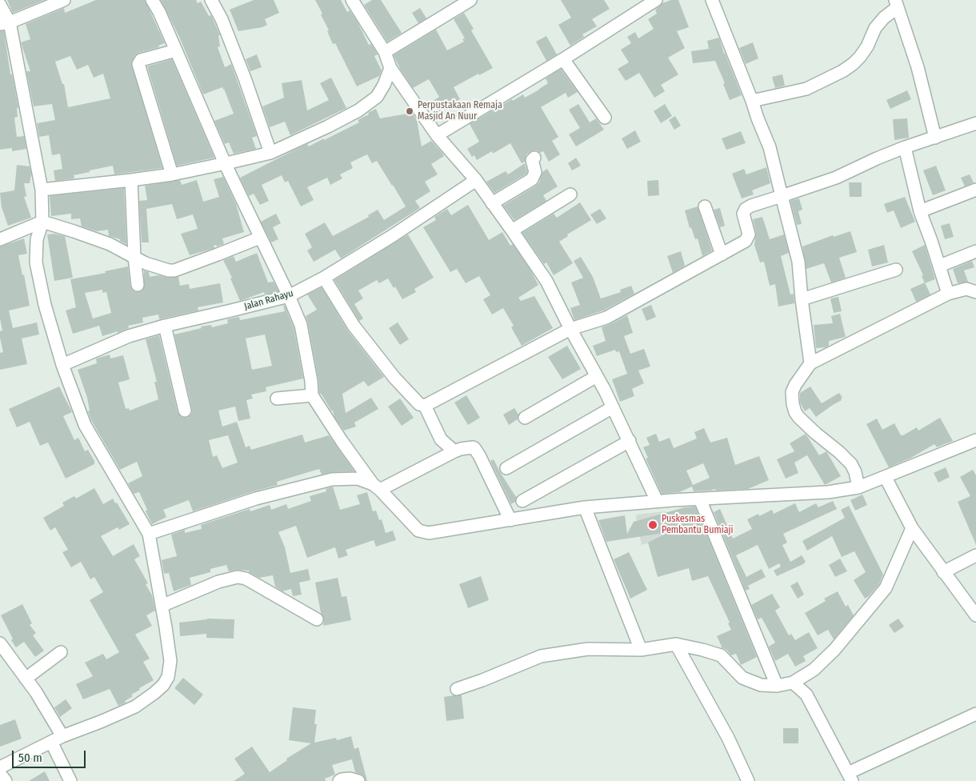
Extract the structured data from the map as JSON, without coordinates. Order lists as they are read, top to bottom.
{
  "streets": {
    "street": ["Jalan Rahayu"]
  },
  "places": ["Perpustakaan Remaja Masjid An Nuur", "Puskesmas Pembantu Bumiaji"],
  "scale_bar": "50 m"
}
